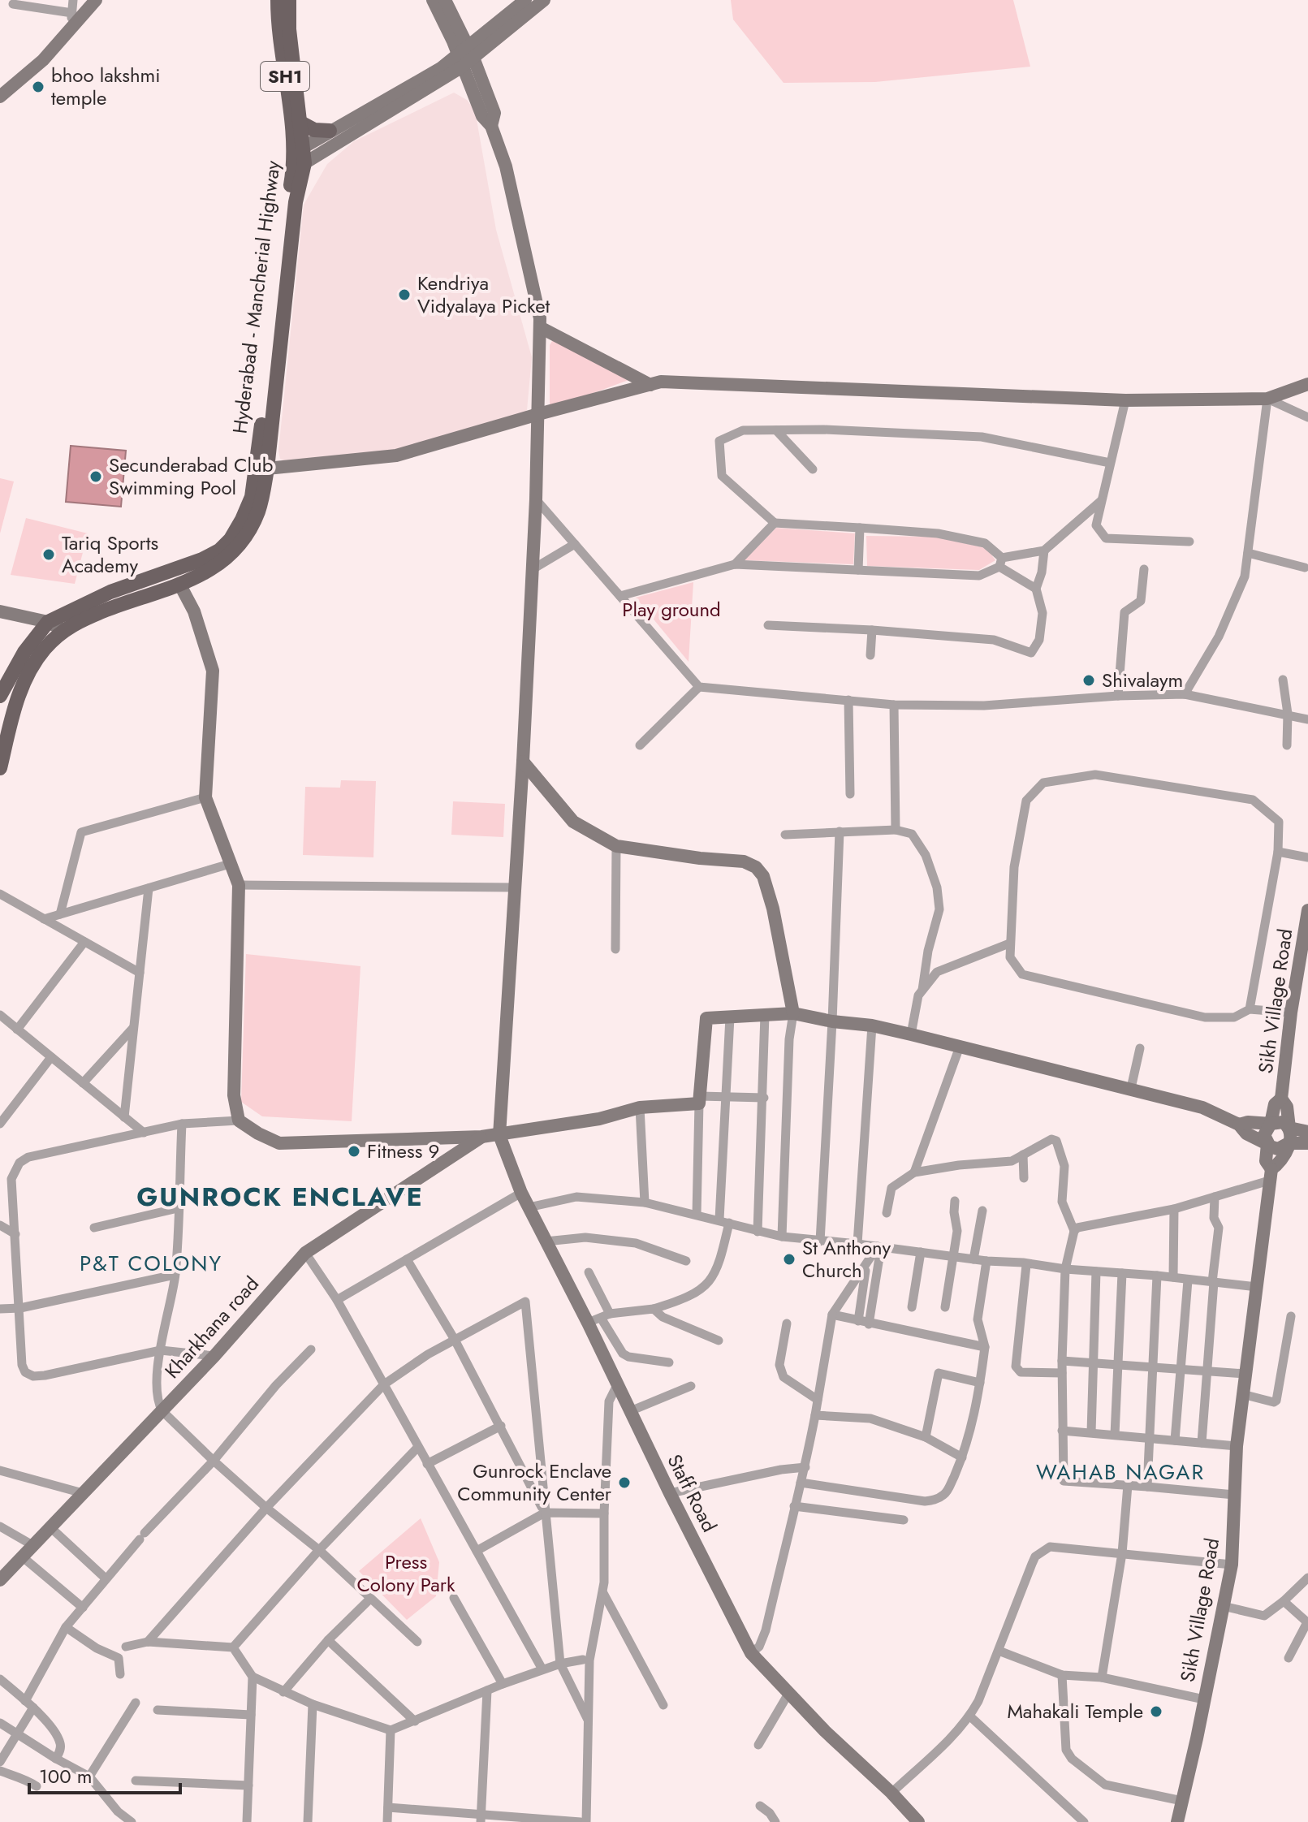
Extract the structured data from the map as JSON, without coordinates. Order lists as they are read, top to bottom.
{
  "streets": {
    "main road": ["SH1", "Hyderabad - Mancherial Highway"],
    "street": ["Sikh Village Road", "Kharkhana road", "Staff Road"]
  },
  "crossings": [
    ["SH1", "Hyderabad - Mancherial Highway"]
  ],
  "districts": ["GUNROCK ENCLAVE", "P&T COLONY", "WAHAB NAGAR"],
  "parks": ["Play ground", "Press Colony Park"],
  "places": [
    "bhoo lakshmi temple",
    "Kendriya Vidyalaya Picket",
    "Secunderabad Club Swimming Pool",
    "Tariq Sports Academy",
    "Shivalaym",
    "Fitness 9",
    "St Anthony Church",
    "Gunrock Enclave Community Center",
    "Mahakali Temple"
  ],
  "scale_bar": "100 m"
}
